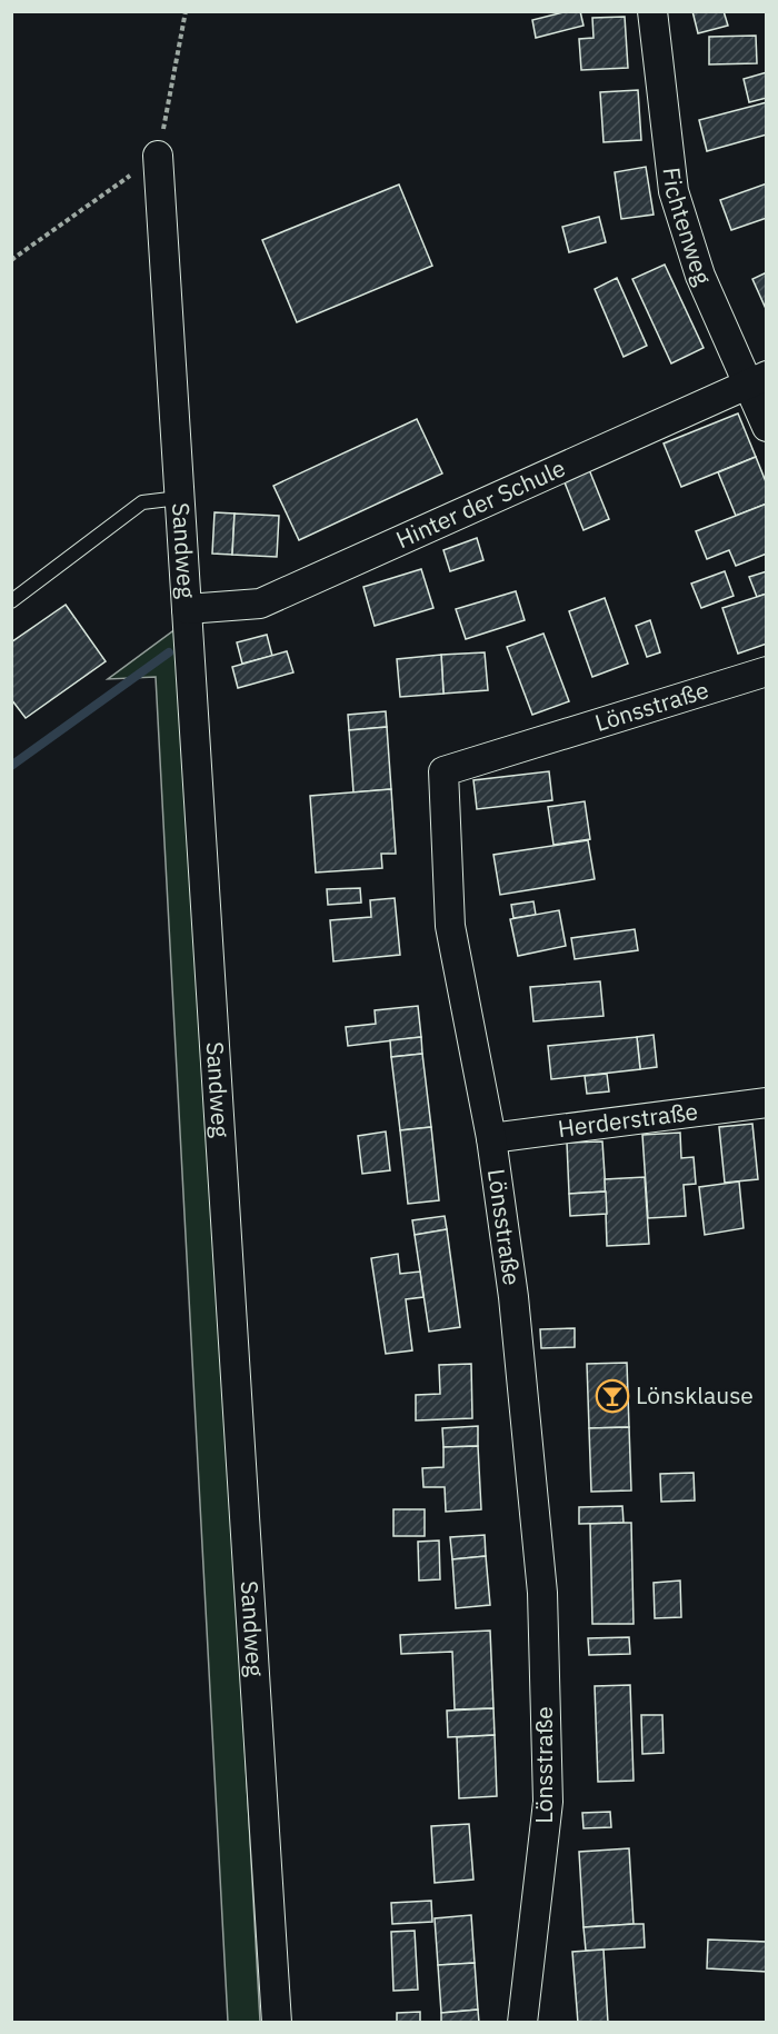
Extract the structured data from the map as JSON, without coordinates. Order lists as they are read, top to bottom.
{
  "streets": {
    "street": [
      "Fichtenweg",
      "Hinter der Schule",
      "Sandweg",
      "Lönsstraße",
      "Herderstraße"
    ]
  },
  "crossings": [
    ["Fichtenweg", "Hinter der Schule"],
    ["Hinter der Schule", "Sandweg"],
    ["Lönsstraße", "Herderstraße"]
  ],
  "places": {
    "bar": ["Lönsklause"]
  }
}
